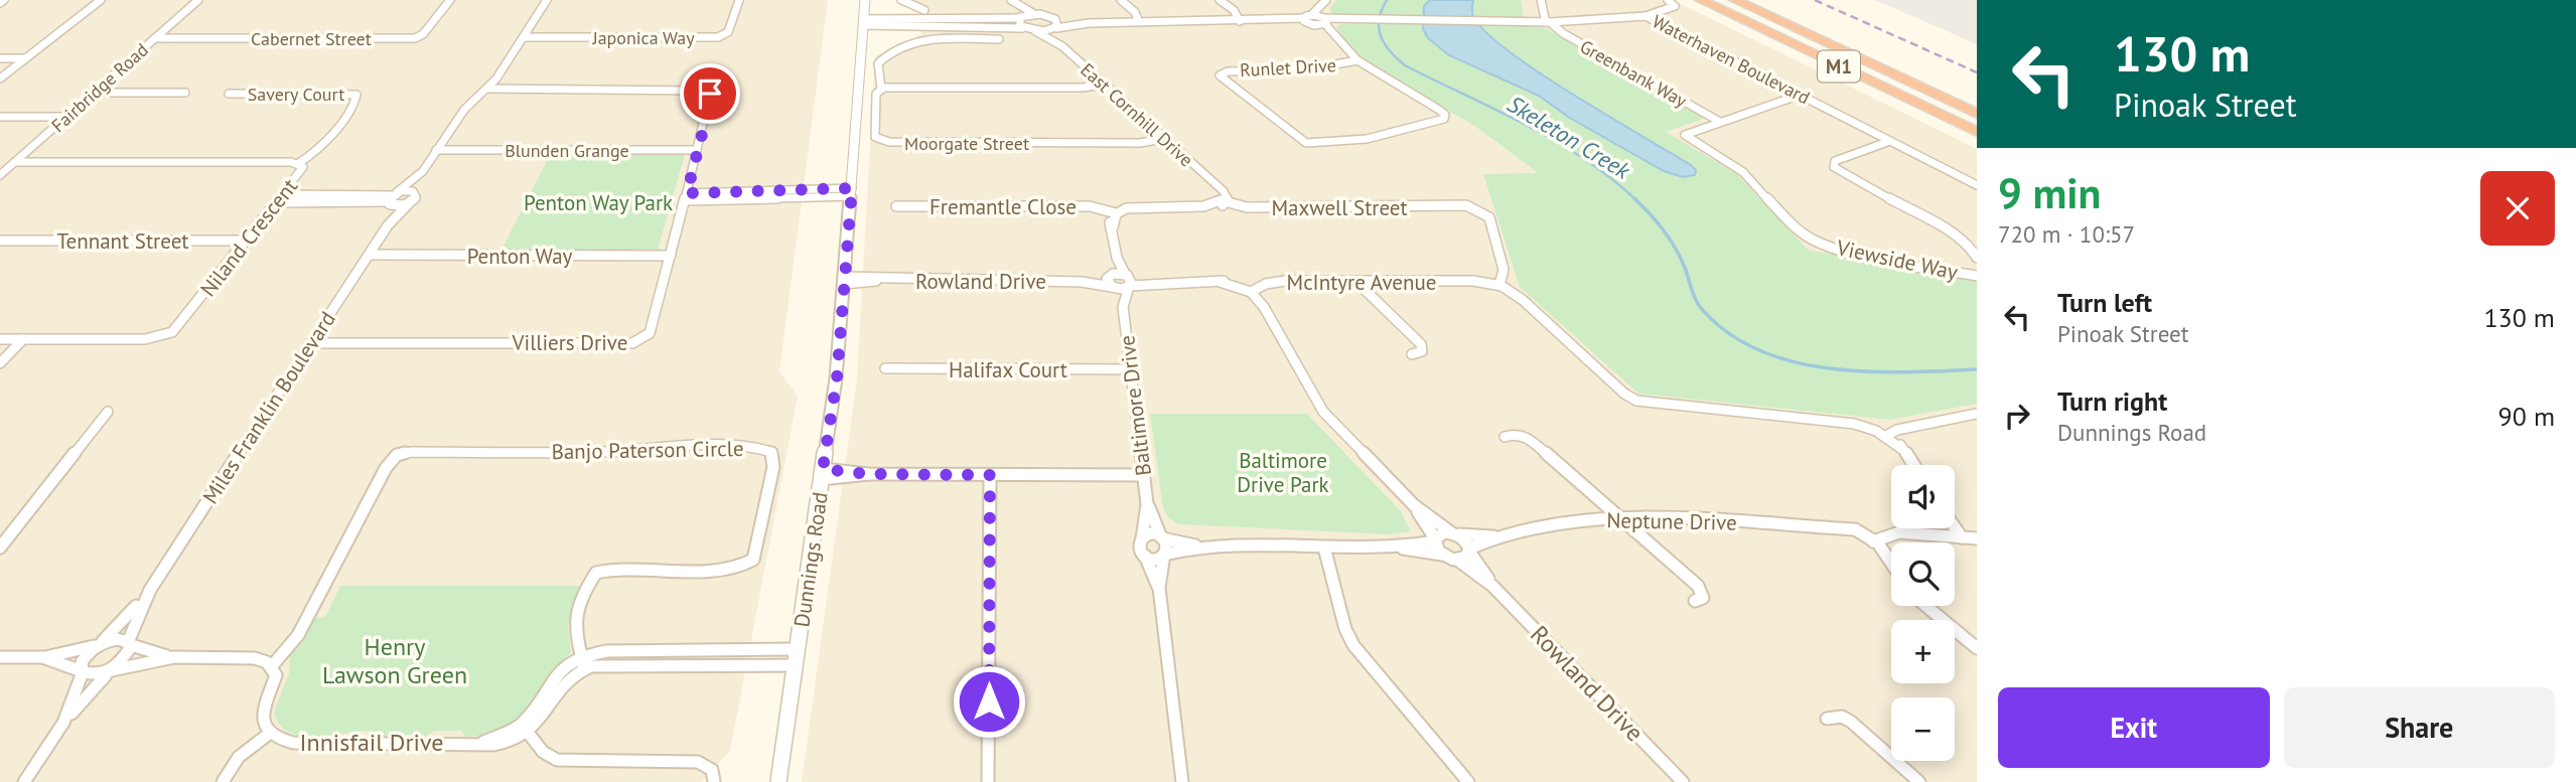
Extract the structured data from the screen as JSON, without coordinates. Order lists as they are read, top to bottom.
{
  "streets": {
    "highway": ["M1"],
    "street": [
      "Japonica Way",
      "Cabernet Street",
      "Waterhaven Boulevard",
      "Runlet Drive",
      "Greenbank Way",
      "Fairbridge Road",
      "Savery Court",
      "East Cornhill Drive",
      "Moorgate Street",
      "Blunden Grange",
      "Fremantle Close",
      "Maxwell Street",
      "Niland Crescent",
      "Tennant Street",
      "Penton Way",
      "Viewside Way",
      "Rowland Drive",
      "McIntyre Avenue",
      "Villiers Drive",
      "Halifax Court",
      "Baltimore Drive",
      "Miles Franklin Boulevard",
      "Banjo Paterson Circle",
      "Neptune Drive",
      "Dunnings Road",
      "Innisfail Drive"
    ]
  },
  "crossings": [
    ["Cabernet Street", "Fairbridge Road"],
    ["Waterhaven Boulevard", "Greenbank Way"],
    ["Waterhaven Boulevard", "Viewside Way"],
    ["Greenbank Way", "Viewside Way"],
    ["Fairbridge Road", "Niland Crescent"],
    ["Savery Court", "Niland Crescent"],
    ["East Cornhill Drive", "Moorgate Street"],
    ["East Cornhill Drive", "Maxwell Street"],
    ["Blunden Grange", "Villiers Drive"],
    ["Fremantle Close", "Maxwell Street"],
    ["Maxwell Street", "McIntyre Avenue"],
    ["Niland Crescent", "Tennant Street"],
    ["Penton Way", "Villiers Drive"],
    ["Penton Way", "Miles Franklin Boulevard"],
    ["Rowland Drive", "Baltimore Drive"],
    ["Rowland Drive", "Neptune Drive"],
    ["Rowland Drive", "Dunnings Road"],
    ["Villiers Drive", "Miles Franklin Boulevard"],
    ["Halifax Court", "Baltimore Drive"],
    ["Banjo Paterson Circle", "Innisfail Drive"]
  ],
  "water": ["Skeleton Creek"],
  "parks": ["Penton Way Park", "Baltimore Drive Park", "Henry Lawson Green"],
  "page": {
    "turn": ["130 m", "Pinoak Street"],
    "heading": ["9 min", "720 m · 10:57"],
    "list": [
      {
        "name": "Turn left",
        "note": "Pinoak Street",
        "value": "130 m"
      },
      {
        "name": "Turn right",
        "note": "Dunnings Road",
        "value": "90 m"
      }
    ],
    "map_buttons": ["+", "−"],
    "buttons": ["Exit", "Share"]
  }
}
